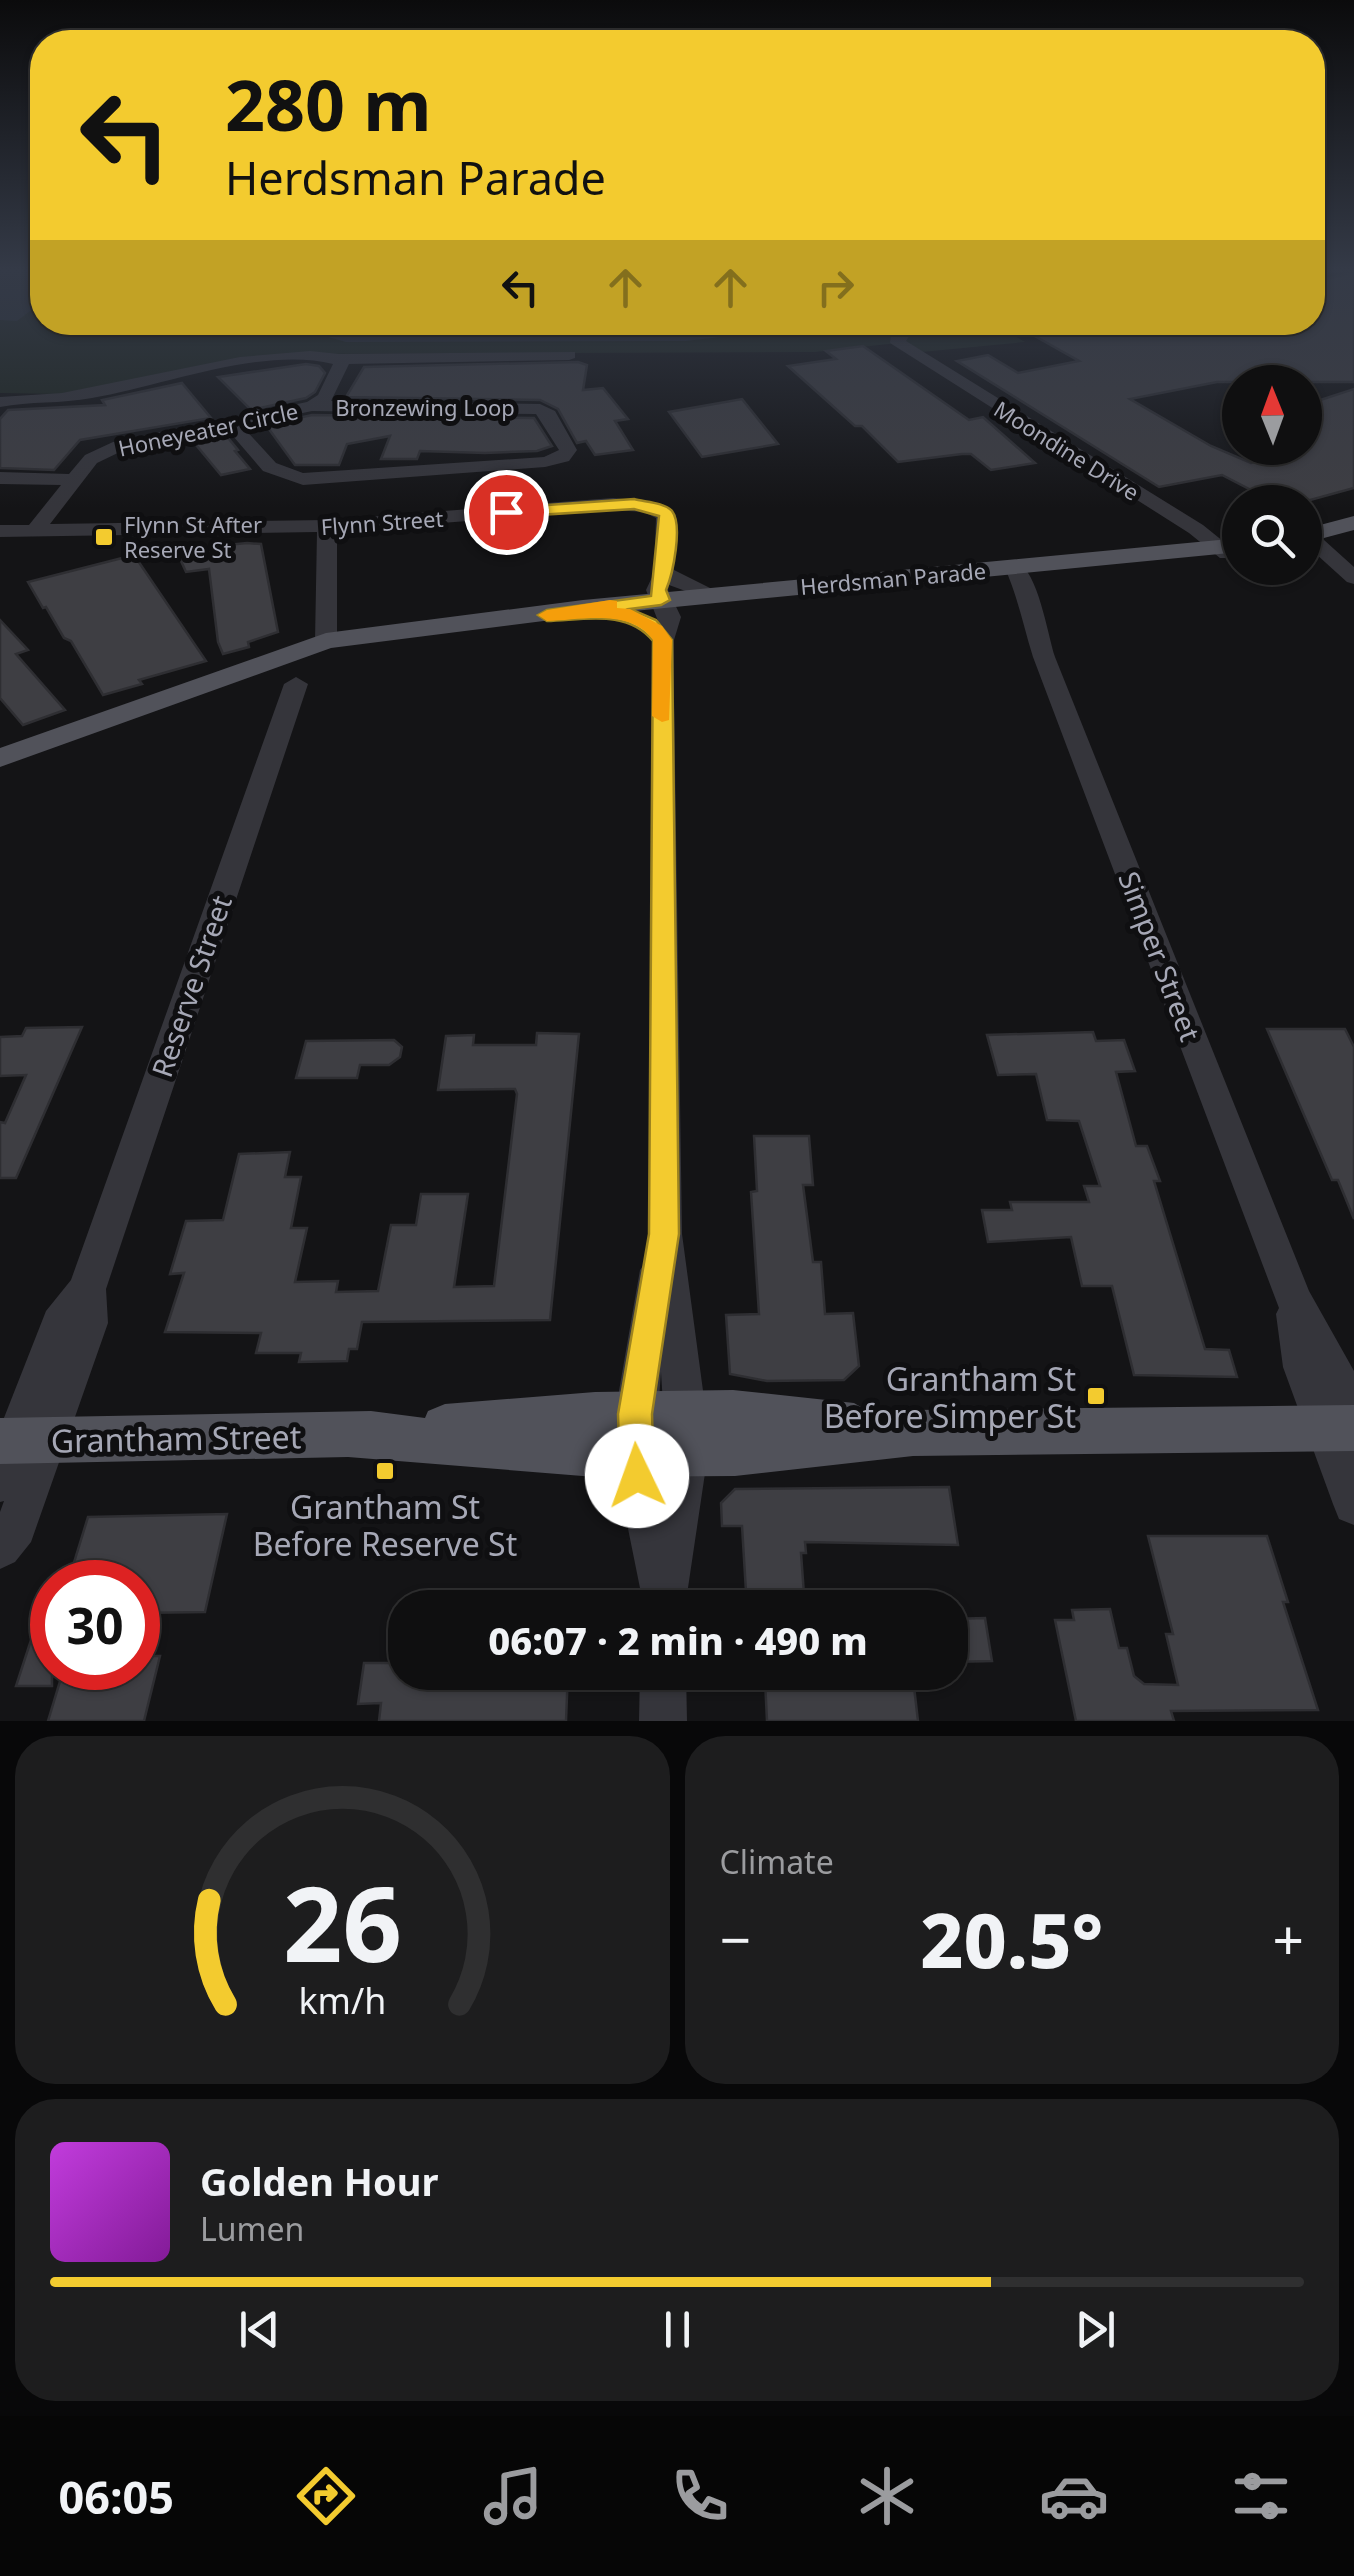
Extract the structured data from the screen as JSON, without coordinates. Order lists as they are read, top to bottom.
{
  "streets": {
    "main road": ["Herdsman Parade", "Grantham Street"],
    "street": [
      "Bronzewing Loop",
      "Honeyeater Circle",
      "Moondine Drive",
      "Flynn Street",
      "Simper Street",
      "Reserve Street"
    ]
  },
  "crossings": [
    ["Bronzewing Loop", "Honeyeater Circle"],
    ["Honeyeater Circle", "Flynn Street"],
    ["Moondine Drive", "Herdsman Parade"],
    ["Flynn Street", "Herdsman Parade"],
    ["Herdsman Parade", "Simper Street"],
    ["Simper Street", "Grantham Street"],
    ["Reserve Street", "Grantham Street"]
  ],
  "places": {
    "transit": ["Flynn St After Reserve St", "Grantham St Before Simper St", "Grantham St Before Reserve St"]
  },
  "north": "top",
  "page": {
    "turn": ["280 m", "Herdsman Parade"],
    "limit": "30",
    "trip": "06:07 · 2 min · 490 m",
    "tile": "Climate",
    "heat": ["−", "20.5°", "+"],
    "song": ["Golden Hour", "Lumen"],
    "tabs": "06:05",
    "gauge": ["26", "km/h"]
  }
}
